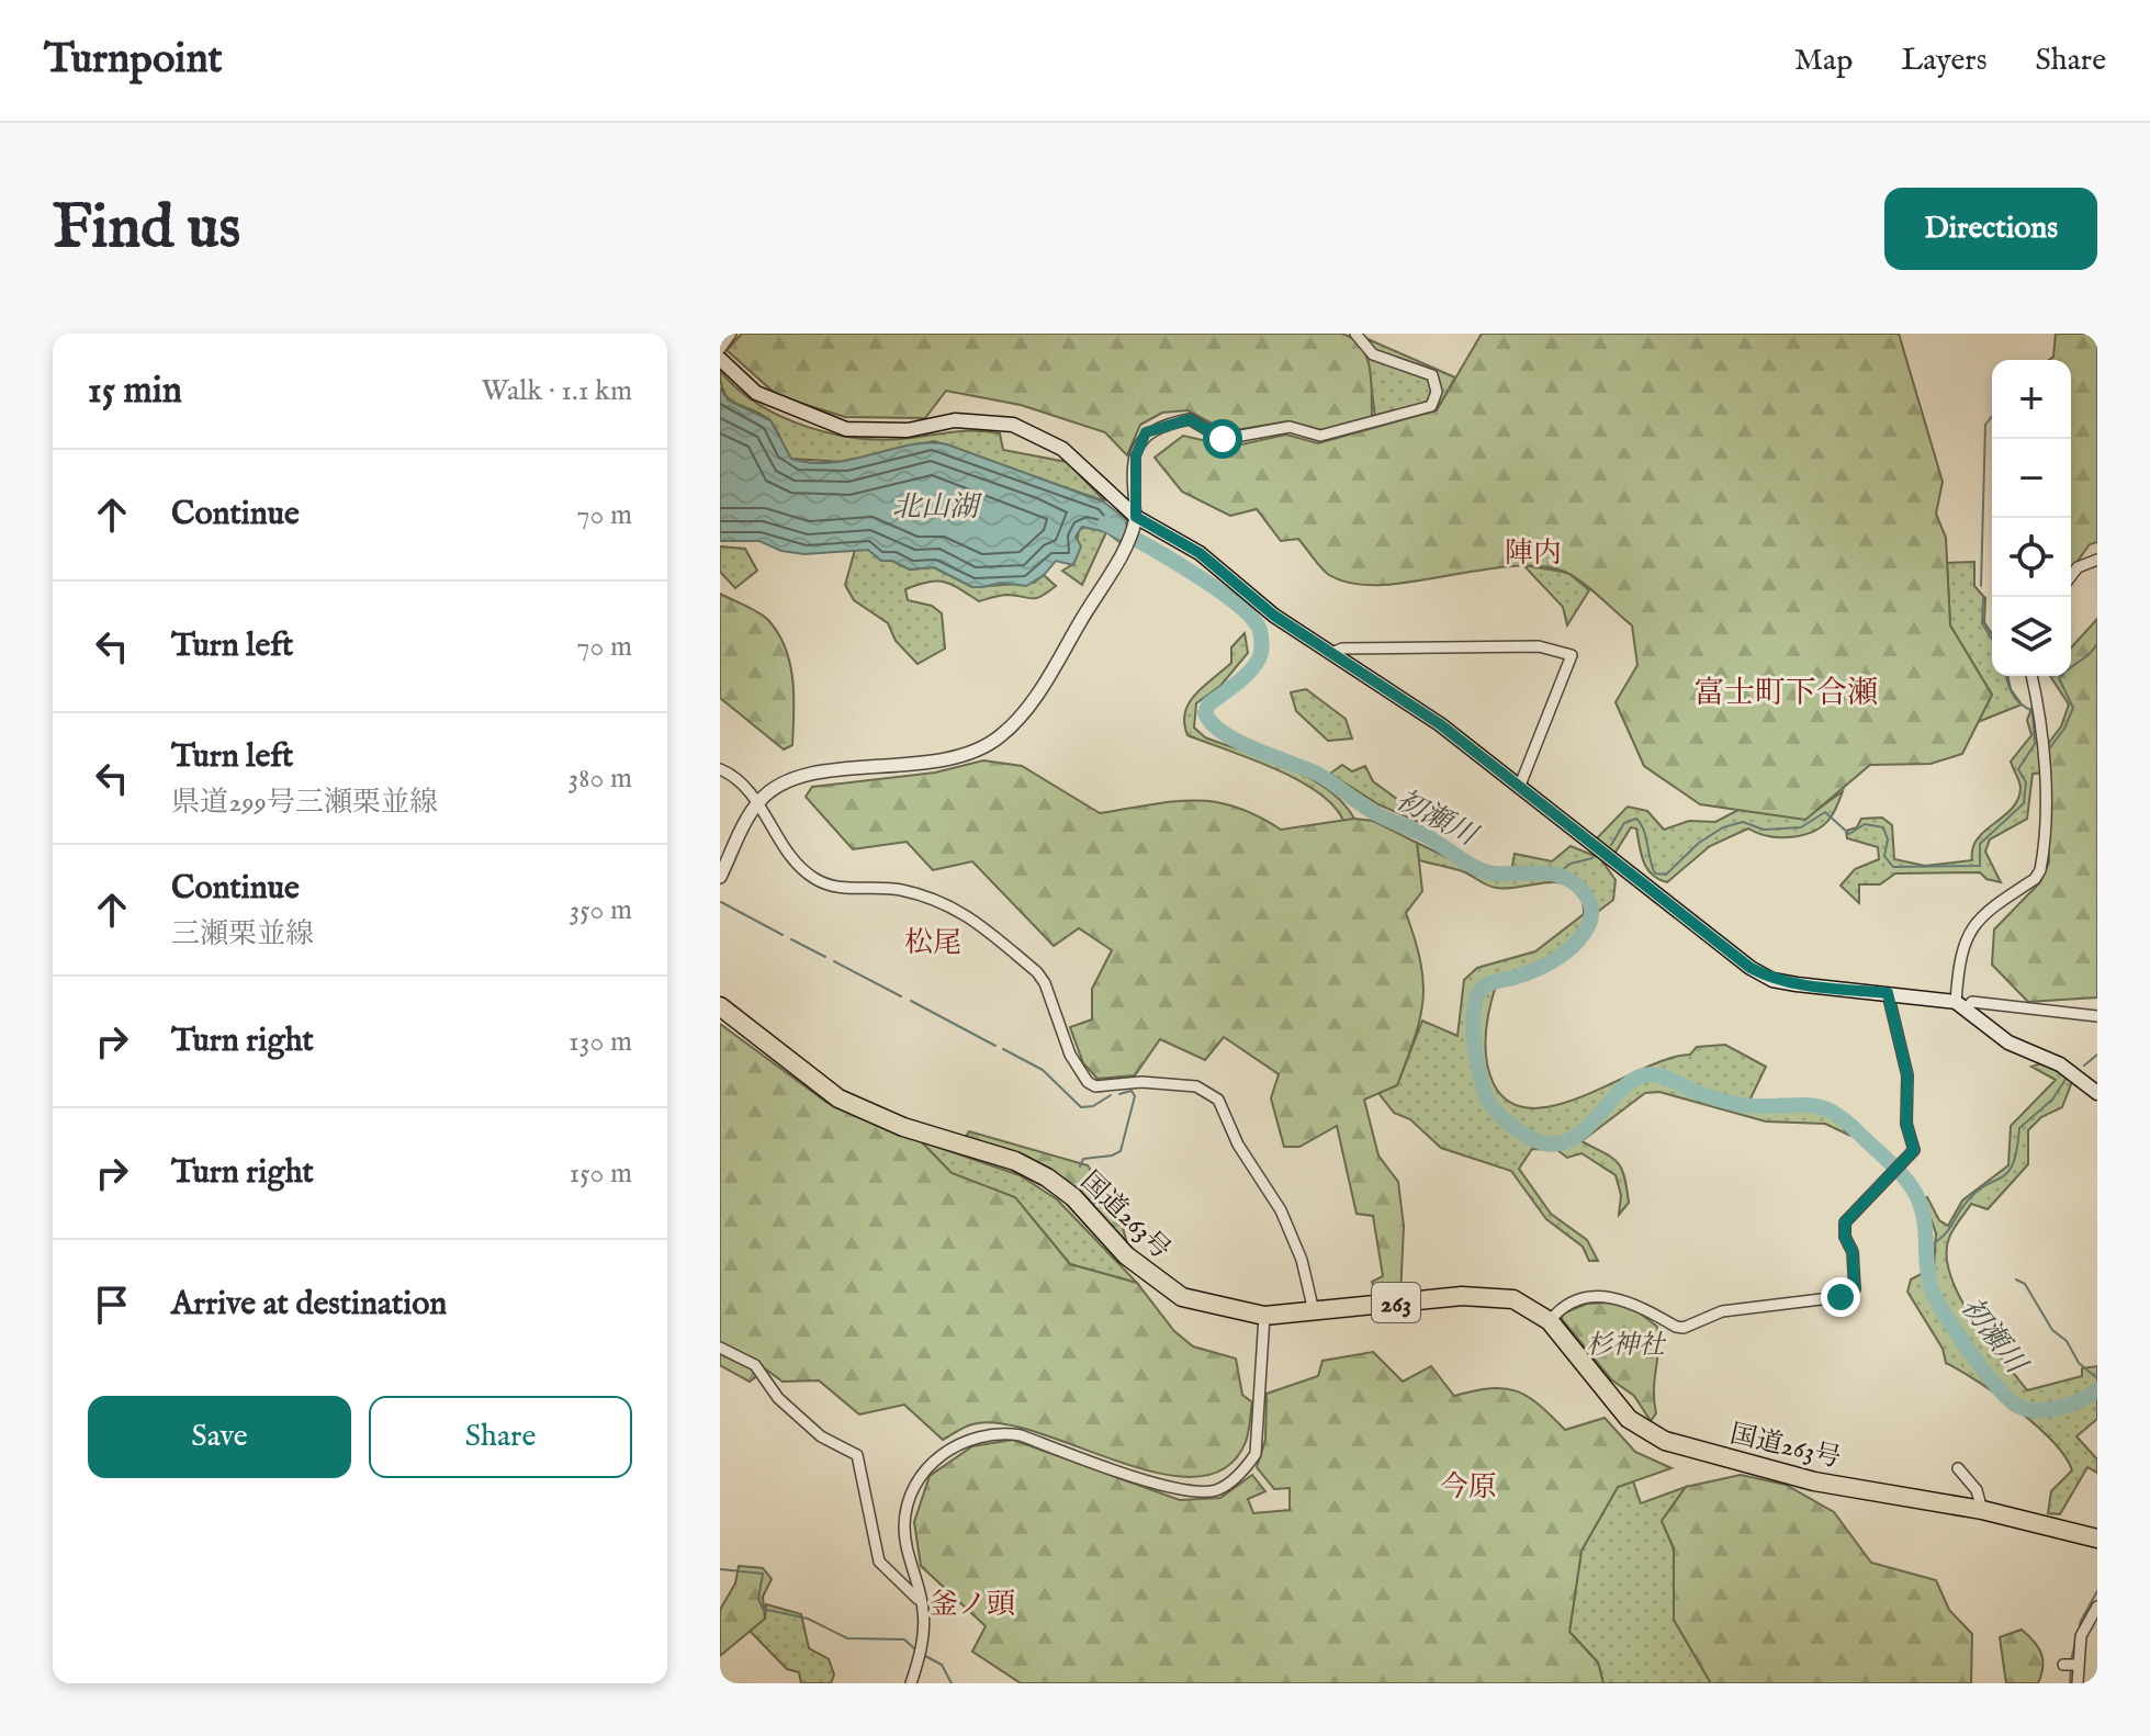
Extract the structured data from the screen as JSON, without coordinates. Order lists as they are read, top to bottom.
{
  "streets": {
    "highway": ["国道263号", "263"]
  },
  "districts": [
    "陣内",
    "富士町下合瀬",
    "松尾",
    "今原",
    "釜ノ頭"
  ],
  "water": ["北山湖", "初瀬川"],
  "parks": ["杉神社"],
  "page": {
    "header": "Turnpoint",
    "nav": ["Map", "Layers", "Share"],
    "buttons": [
      "Directions",
      ["Save", "Share"]
    ],
    "title": "Find us",
    "heading": ["15 min", "Walk · 1.1 km"],
    "map_buttons": ["+", "−"],
    "list": [
      ["Continue", "70 m"],
      ["Turn left", "70 m"],
      ["Turn left", "県道299号三瀬栗並線", "380 m"],
      ["Continue", "三瀬栗並線", "350 m"],
      ["Turn right", "130 m"],
      ["Turn right", "150 m"],
      "Arrive at destination"
    ]
  }
}
